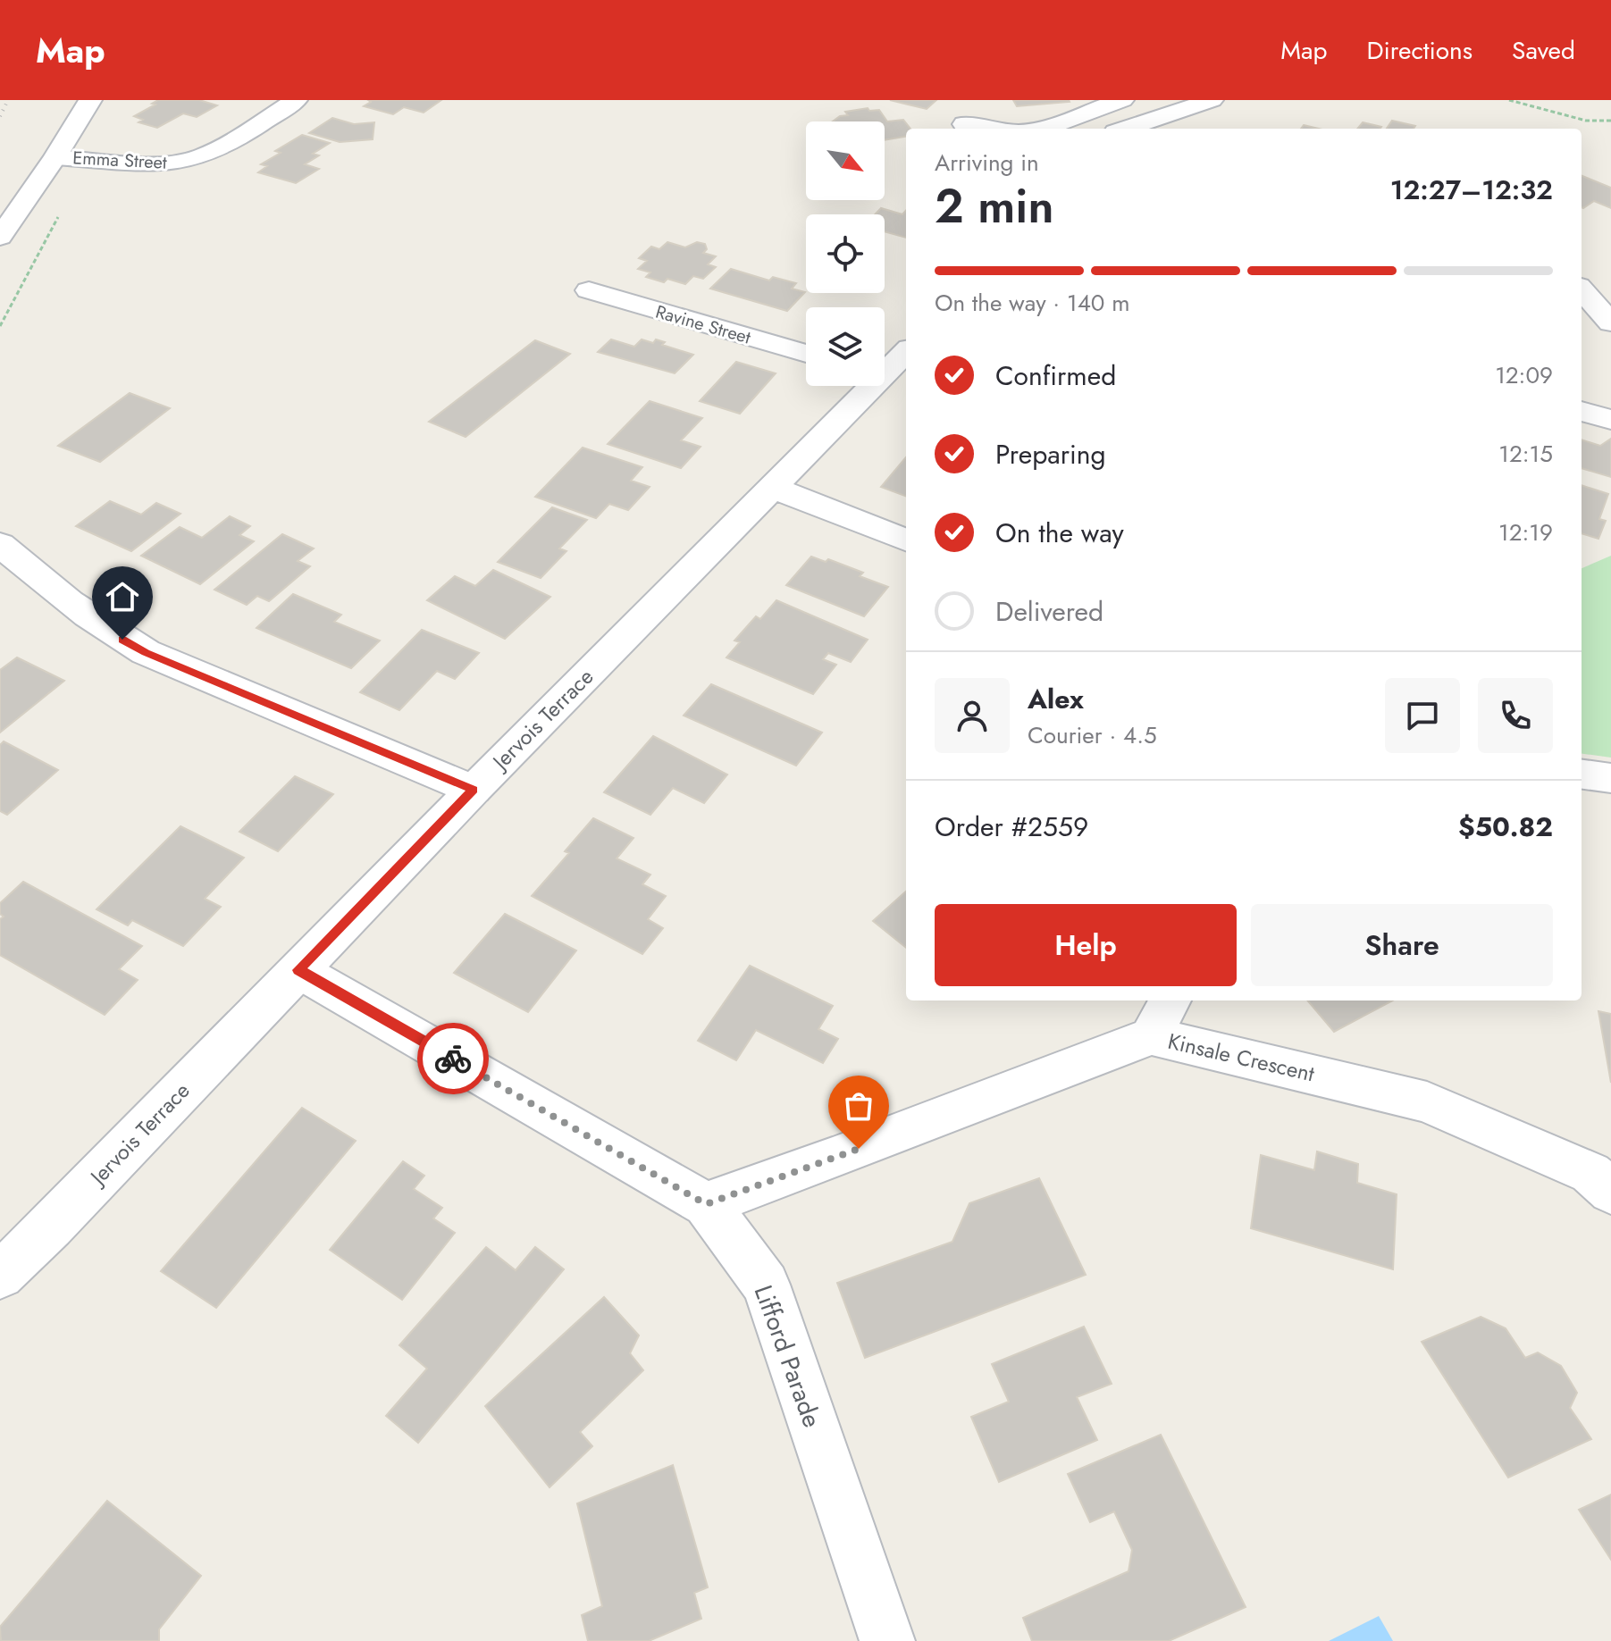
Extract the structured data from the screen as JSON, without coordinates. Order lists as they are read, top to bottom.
{
  "streets": {
    "street": [
      "Emma Street",
      "Ravine Street",
      "Jervois Terrace",
      "Kinsale Crescent",
      "Lifford Parade"
    ]
  },
  "crossings": [
    ["Jervois Terrace", "Lifford Parade"],
    ["Kinsale Crescent", "Lifford Parade"]
  ],
  "north": "bottom right",
  "page": {
    "header": "Map",
    "nav": ["Map", "Directions", "Saved"],
    "heading": ["2 min", "Arriving in", "12:27–12:32"],
    "panel": [
      "Alex",
      "Courier · 4.5",
      "Order #2559",
      "$50.82"
    ],
    "bar": "On the way · 140 m",
    "list": [
      ["Confirmed", "12:09"],
      ["Preparing", "12:15"],
      ["On the way", "12:19"],
      "Delivered"
    ],
    "buttons": ["Help", "Share"]
  }
}
